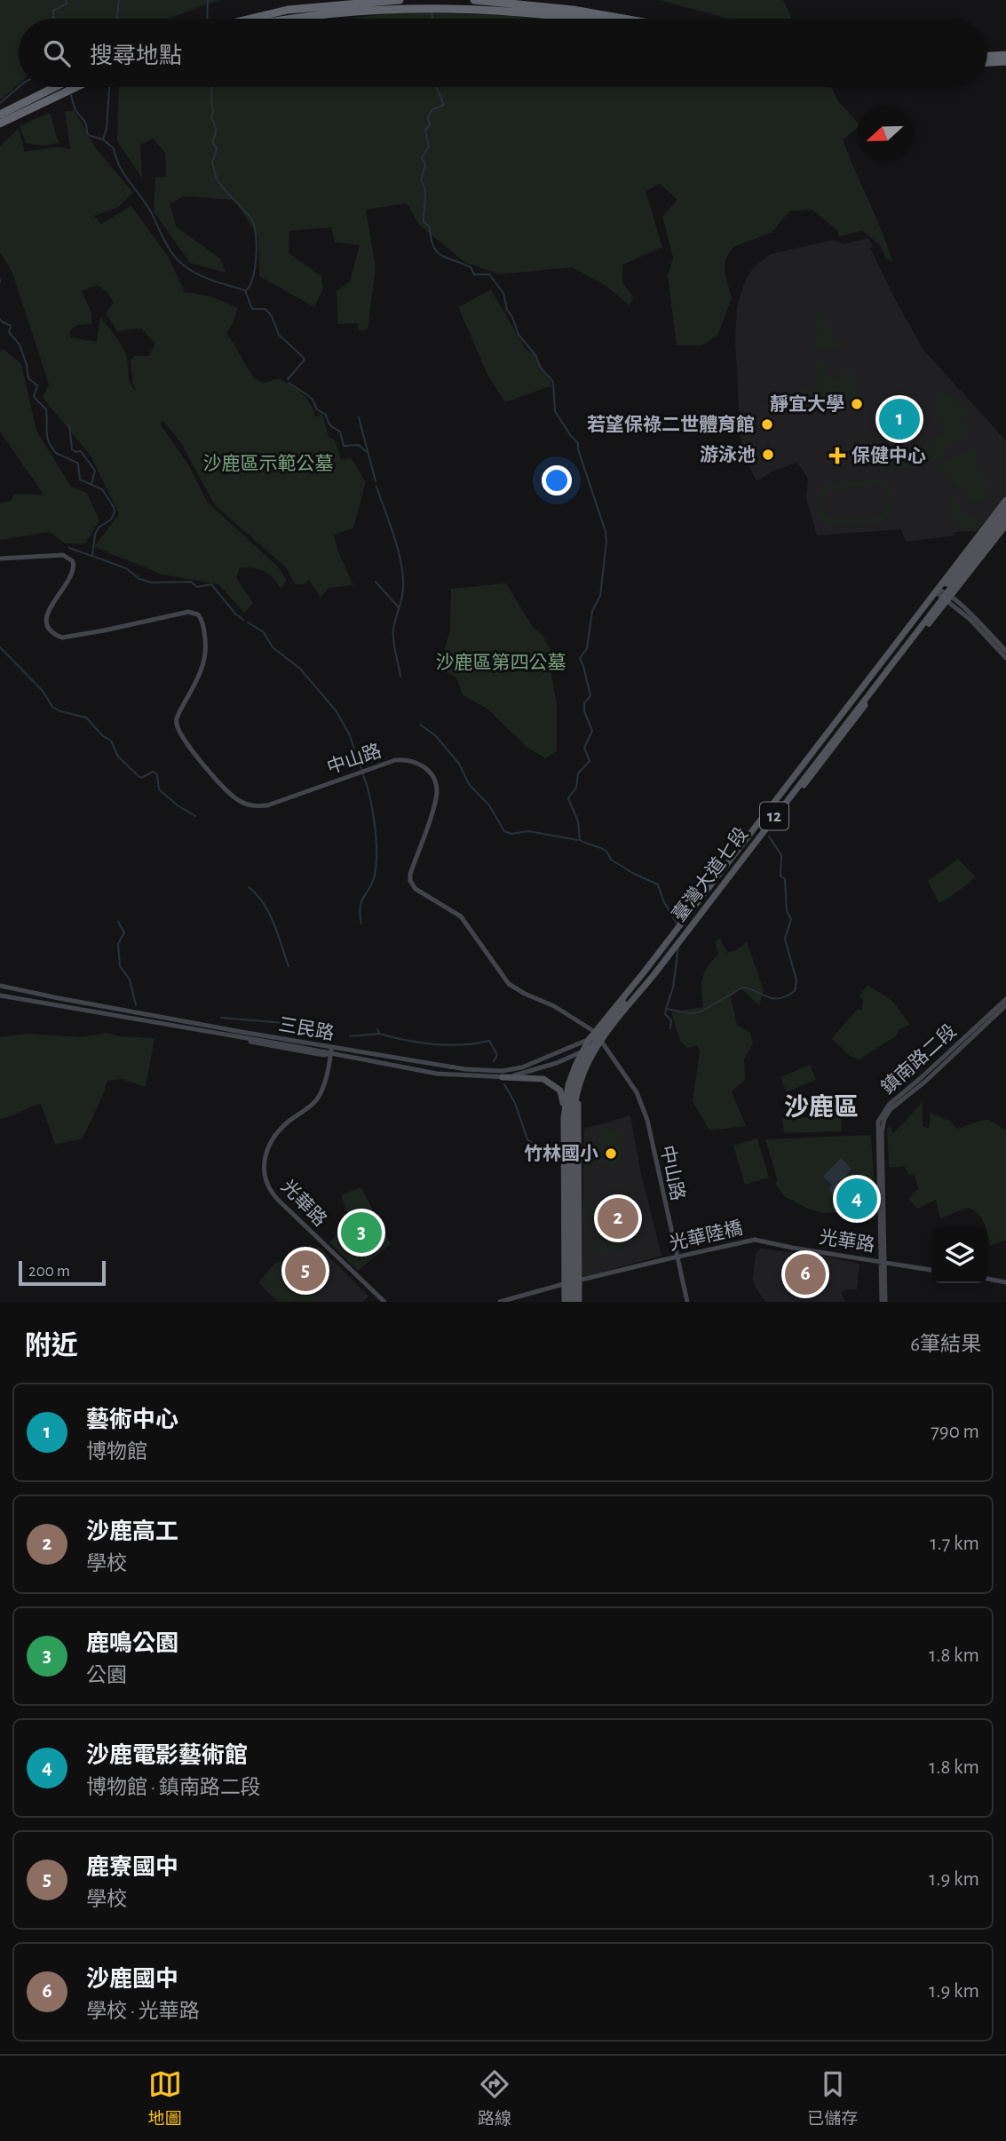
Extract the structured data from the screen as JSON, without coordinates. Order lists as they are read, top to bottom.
{
  "streets": {
    "main road": ["12", "臺灣大道七段"],
    "street": [
      "中山路",
      "三民路",
      "鎮南路二段",
      "光華路",
      "光華陸橋"
    ]
  },
  "crossings": [
    ["中山路", "臺灣大道七段"],
    ["中山路", "三民路"],
    ["臺灣大道七段", "三民路"],
    ["臺灣大道七段", "光華陸橋"],
    ["三民路", "光華路"],
    ["鎮南路二段", "光華路"],
    ["光華路", "光華陸橋"]
  ],
  "districts": ["沙鹿區"],
  "parks": ["沙鹿區示範公墓", "沙鹿區第四公墓"],
  "places": {
    "other": [
      "靜宜大學",
      "若望保祿二世體育館",
      "游泳池",
      "竹林國小"
    ],
    "health": ["保健中心"]
  },
  "scale_bar": "200 m",
  "north": "left",
  "page": {
    "search": "搜尋地點",
    "pins": [
      "1",
      "4",
      "2",
      "3",
      "5",
      "6"
    ],
    "scale": "200 m",
    "heading": ["附近", "6筆結果"],
    "list": [
      {
        "mark": "1",
        "name": "藝術中心",
        "note": "博物館",
        "value": "790 m"
      },
      {
        "mark": "2",
        "name": "沙鹿高工",
        "note": "學校",
        "value": "1.7 km"
      },
      {
        "mark": "3",
        "name": "鹿鳴公園",
        "note": "公園",
        "value": "1.8 km"
      },
      {
        "mark": "4",
        "name": "沙鹿電影藝術館",
        "note": "博物館 · 鎮南路二段",
        "value": "1.8 km"
      },
      {
        "mark": "5",
        "name": "鹿寮國中",
        "note": "學校",
        "value": "1.9 km"
      },
      {
        "mark": "6",
        "name": "沙鹿國中",
        "note": "學校 · 光華路",
        "value": "1.9 km"
      }
    ],
    "nav": ["地圖", "路線", "已儲存"]
  }
}
